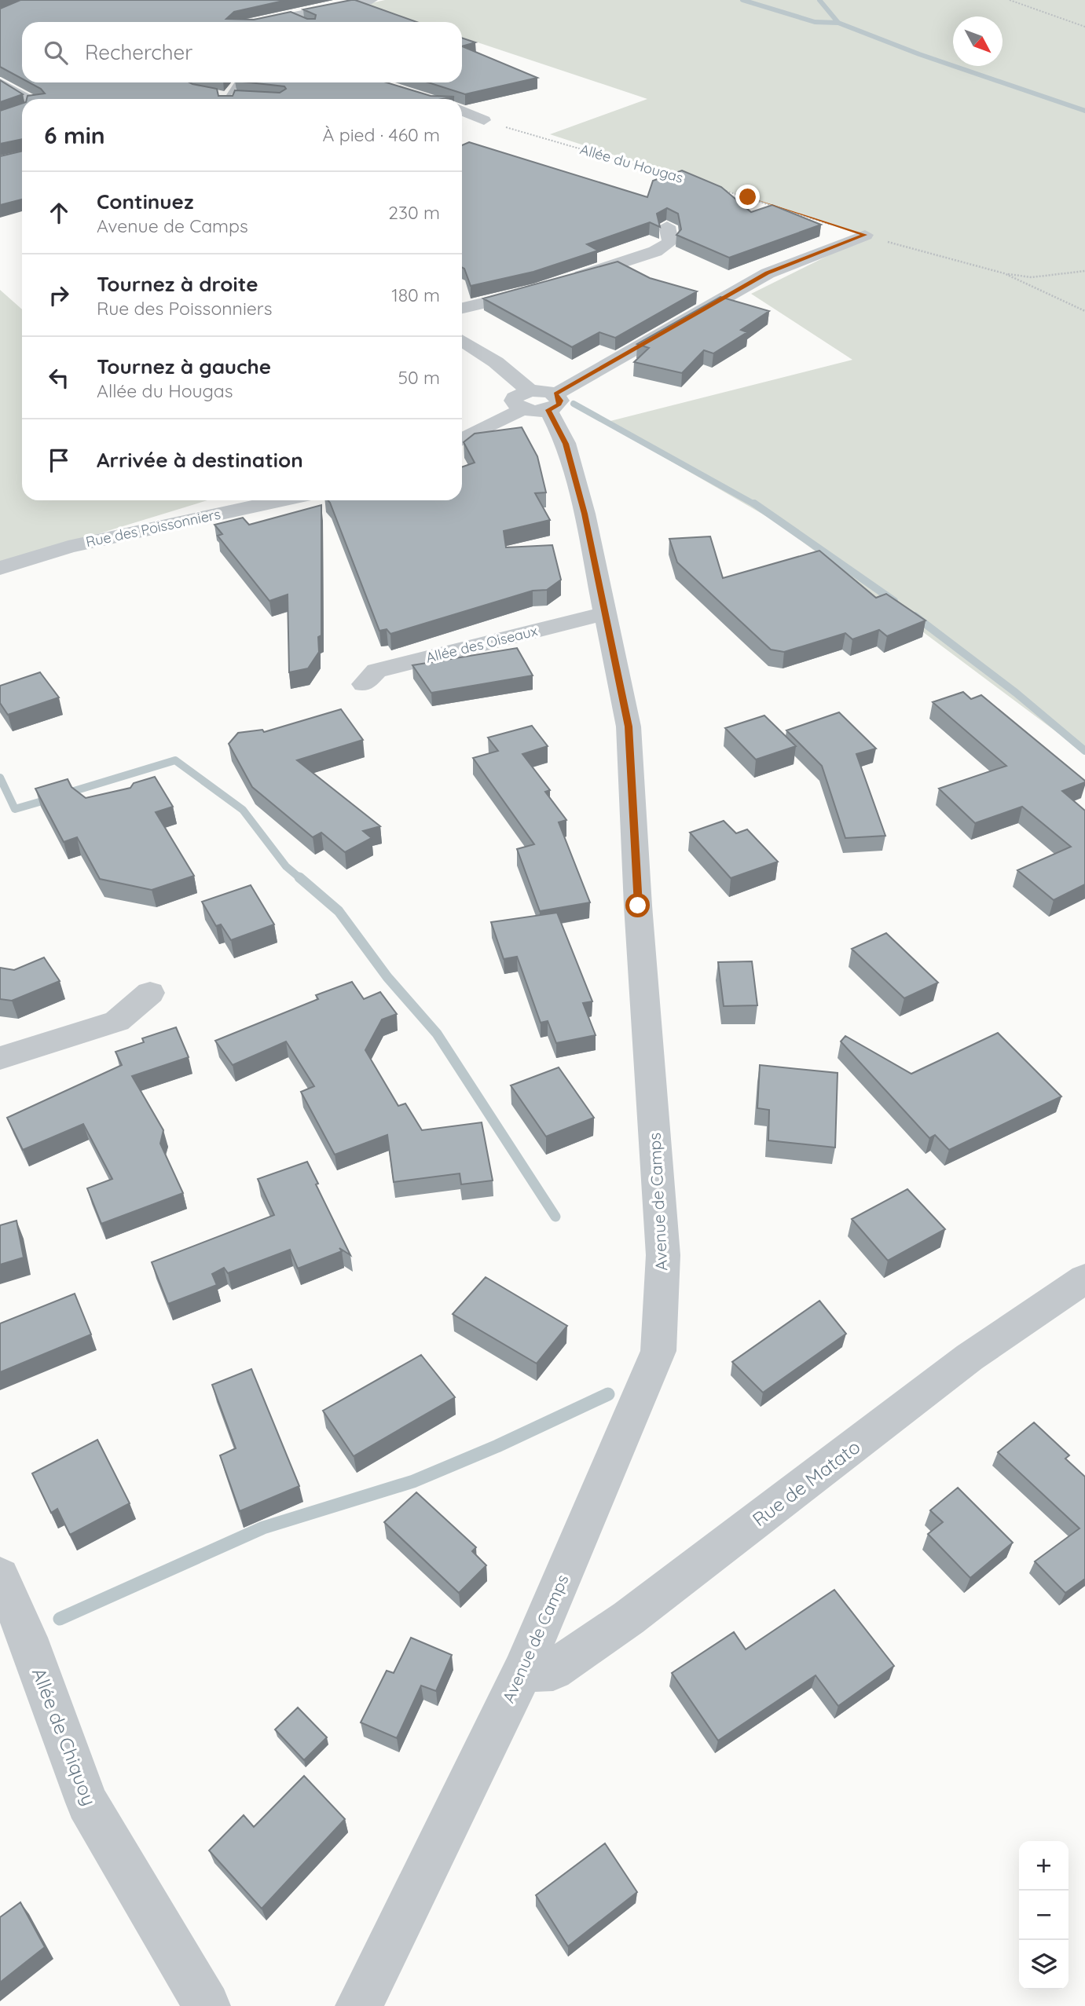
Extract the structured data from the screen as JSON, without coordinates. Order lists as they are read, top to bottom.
{
  "streets": {
    "street": [
      "Rue des Poissonniers",
      "Allée des Oiseaux",
      "Avenue de Camps",
      "Rue de Matato",
      "Allée de Chiquoy"
    ],
    "path": ["Allée du Hougas"]
  },
  "crossings": [
    ["Allée des Oiseaux", "Avenue de Camps"],
    ["Avenue de Camps", "Rue de Matato"]
  ],
  "north": "bottom right",
  "page": {
    "search": "Rechercher",
    "heading": ["6 min", "À pied · 460 m"],
    "list": [
      ["Continuez", "Avenue de Camps", "230 m"],
      ["Tournez à droite", "Rue des Poissonniers", "180 m"],
      ["Tournez à gauche", "Allée du Hougas", "50 m"],
      "Arrivée à destination"
    ],
    "map_buttons": ["+", "−"]
  }
}
